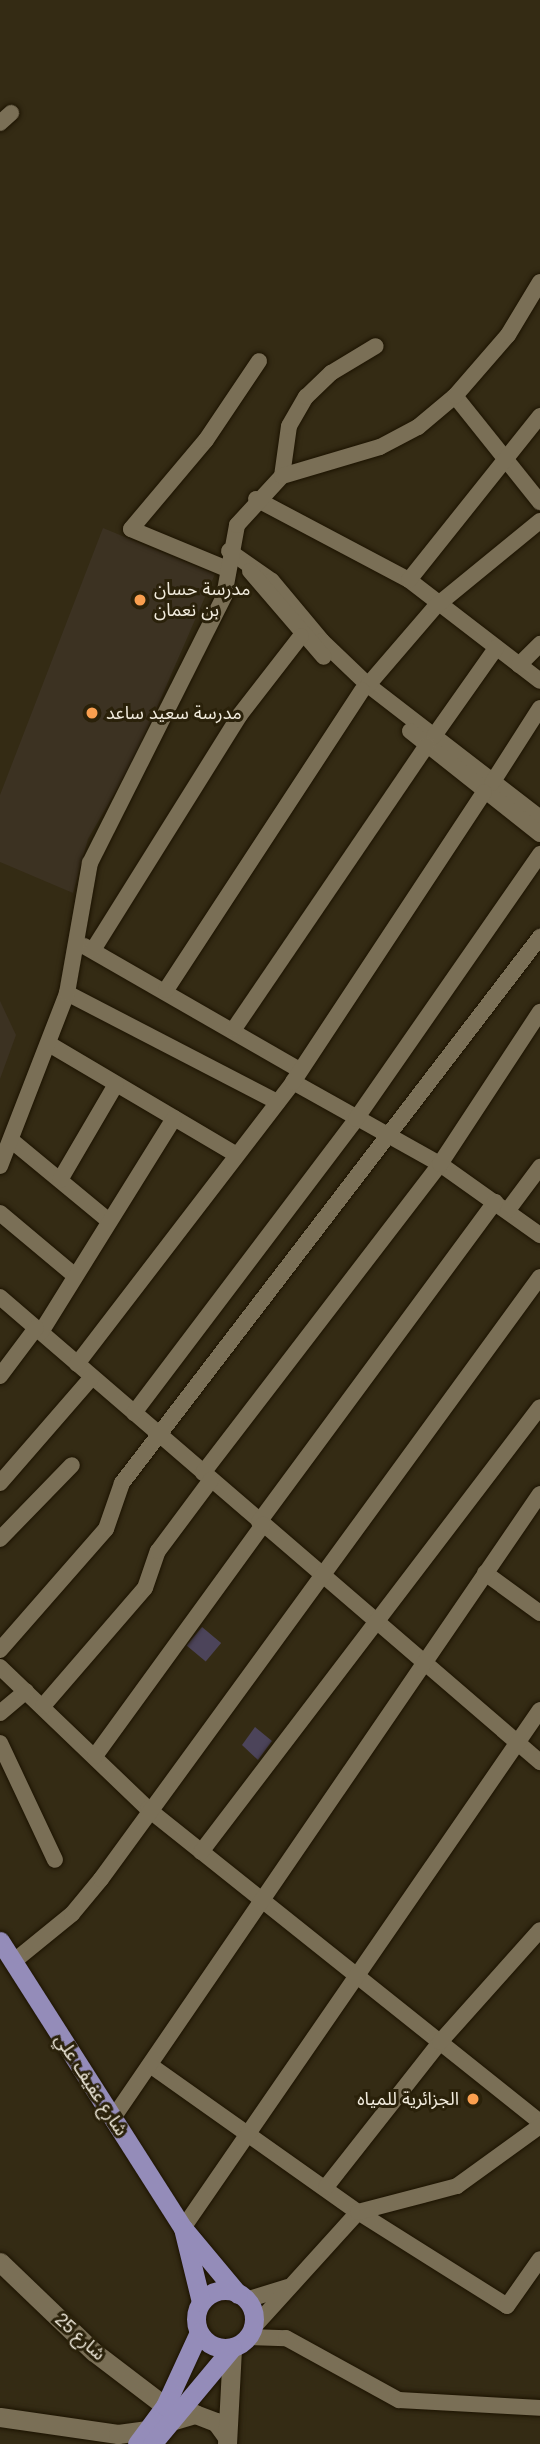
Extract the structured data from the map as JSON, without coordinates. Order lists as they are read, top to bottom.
{
  "streets": {
    "main road": ["شارع عفيف علي"],
    "street": ["شارع 25"]
  },
  "places": ["مدرسة حسان بن نعمان", "مدرسة سعيد ساعد", "الجزائرية للمياه"]
}
